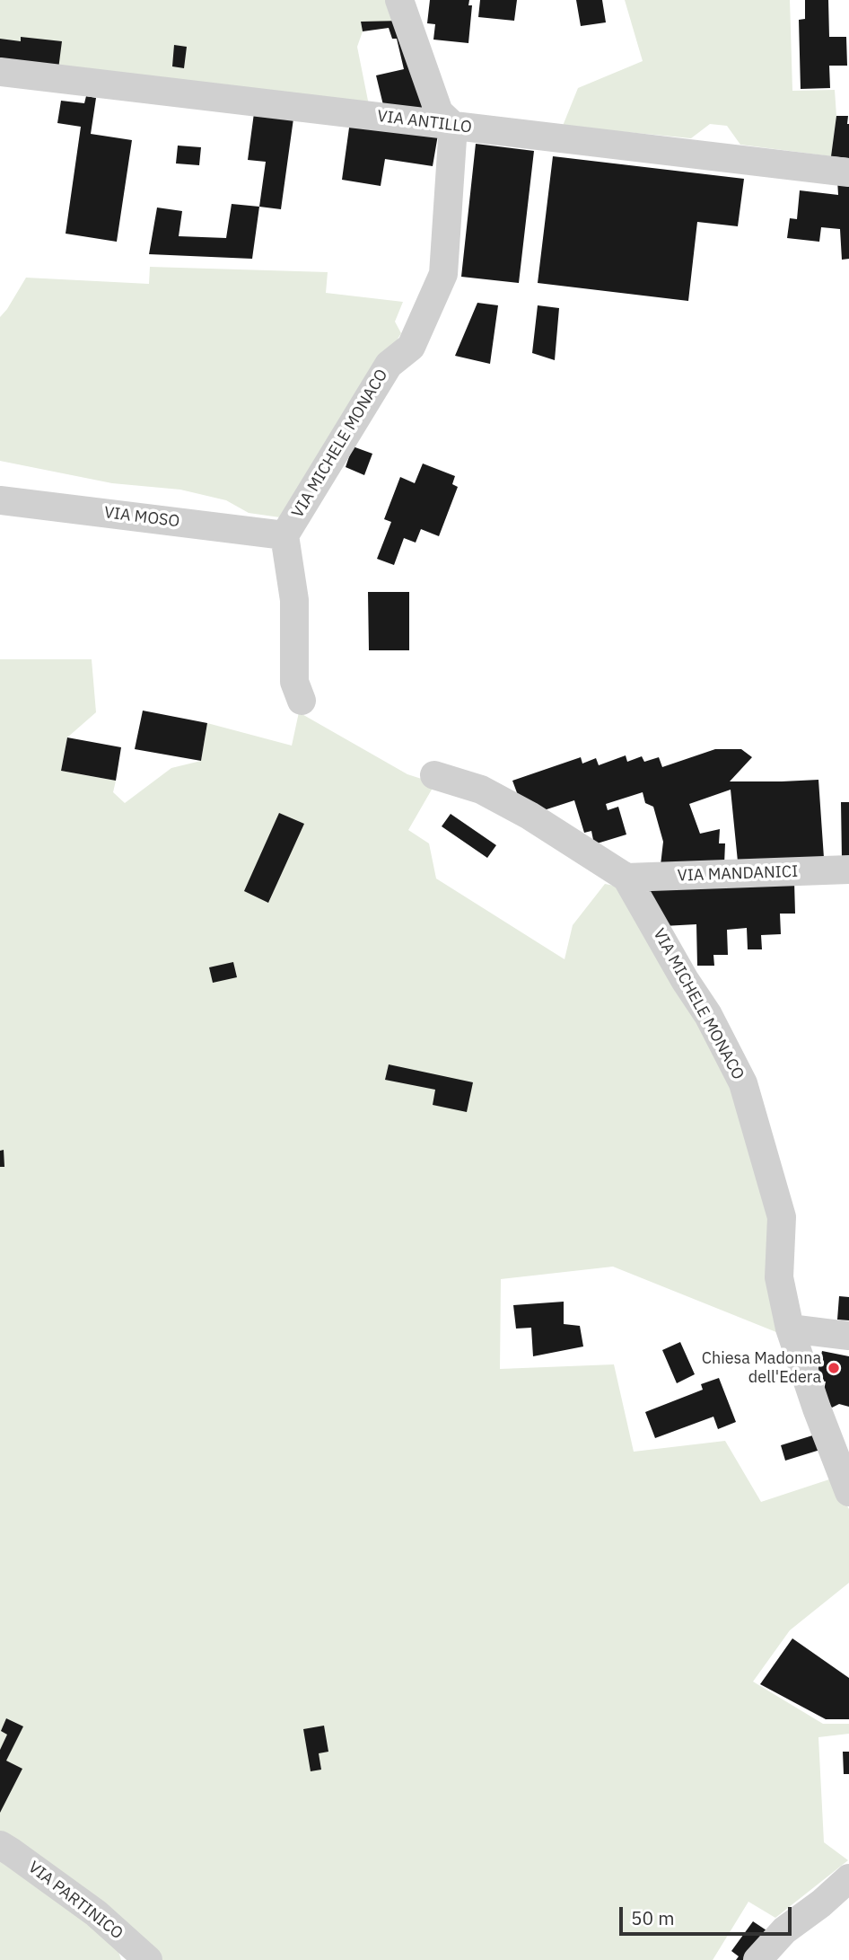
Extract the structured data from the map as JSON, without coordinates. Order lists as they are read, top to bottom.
{
  "streets": {
    "street": [
      "VIA ANTILLO",
      "VIA MICHELE MONACO",
      "VIA MOSO",
      "VIA MANDANICI",
      "VIA PARTINICO"
    ]
  },
  "crossings": [
    ["VIA ANTILLO", "VIA MICHELE MONACO"],
    ["VIA MICHELE MONACO", "VIA MOSO"],
    ["VIA MICHELE MONACO", "VIA MANDANICI"]
  ],
  "places": ["Chiesa Madonna dell'Edera"],
  "scale_bar": "50 m"
}
